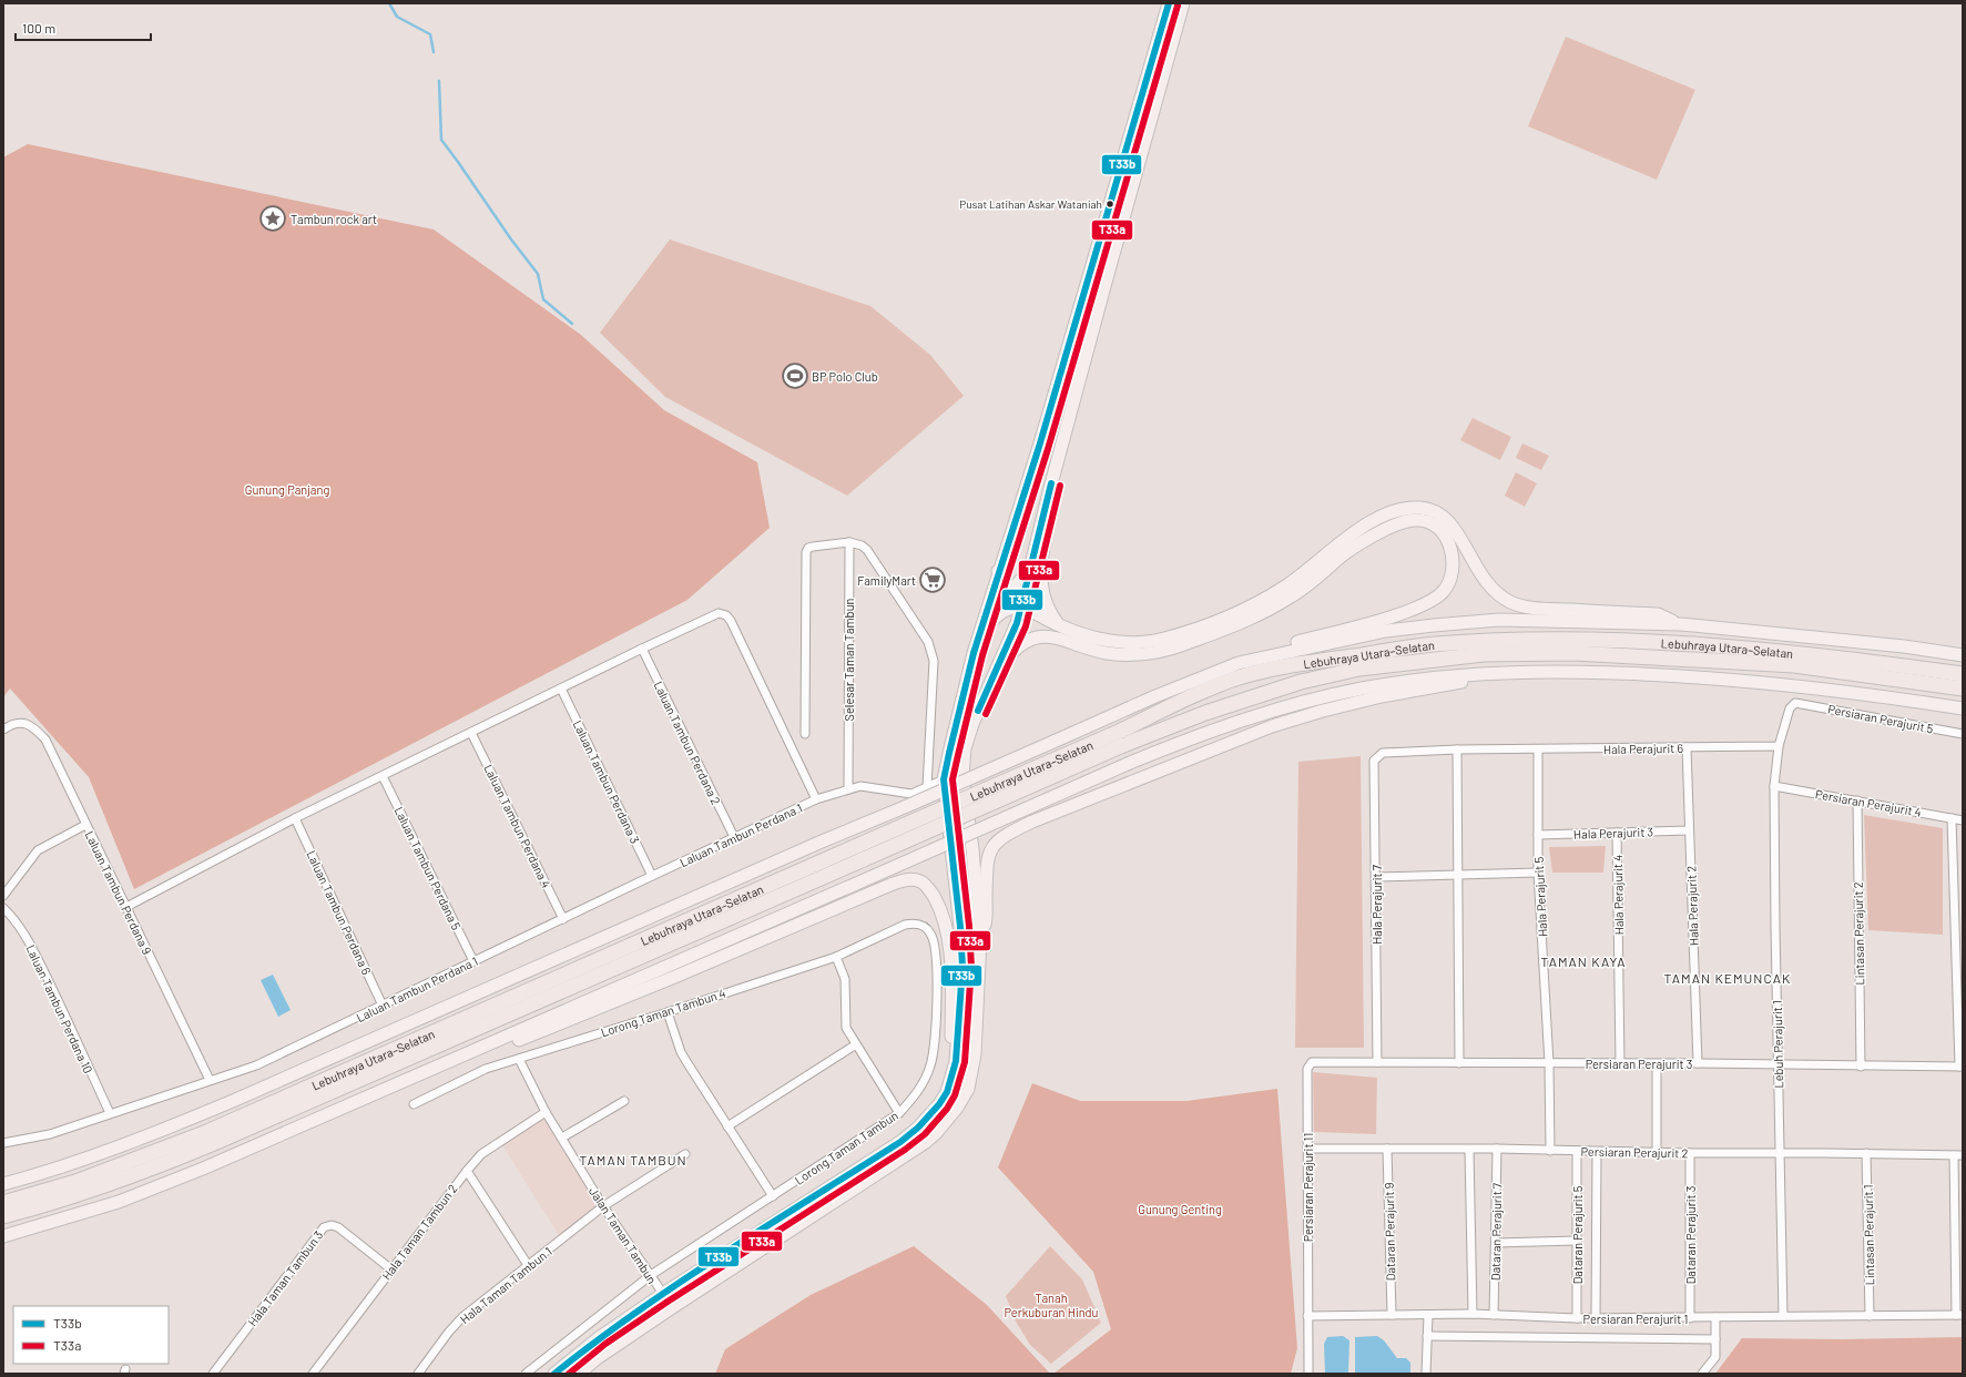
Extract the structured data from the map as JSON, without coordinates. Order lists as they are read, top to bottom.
{
  "streets": {
    "highway": ["Lebuhraya Utara–Selatan"],
    "street": [
      "Selesar Taman Tambun",
      "Persiaran Perajurit 5",
      "Laluan Tambun Perdana 2",
      "Hala Perajurit 6",
      "Laluan Tambun Perdana 3",
      "Persiaran Perajurit 4",
      "Laluan Tambun Perdana 4",
      "Hala Perajurit 3",
      "Laluan Tambun Perdana 1",
      "Laluan Tambun Perdana 5",
      "Laluan Tambun Perdana 9",
      "Hala Perajurit 4",
      "Hala Perajurit 5",
      "Hala Perajurit 7",
      "Hala Perajurit 2",
      "Laluan Tambun Perdana 6",
      "Lintasan Perajurit 2",
      "Laluan Tambun Perdana 10",
      "Lorong Taman Tambun 4",
      "Lebuh Perajurit 1",
      "Persiaran Perajurit 3",
      "Lorong Taman Tambun",
      "Persiaran Perajurit 2",
      "Persiaran Perajurit 11",
      "Hala Taman Tambun 2",
      "Dataran Perajurit 9",
      "Dataran Perajurit 7",
      "Jalan Taman Tambun",
      "Dataran Perajurit 5",
      "Dataran Perajurit 3",
      "Lintasan Perajurit 1",
      "Hala Taman Tambun 3",
      "Hala Taman Tambun 1",
      "Persiaran Perajurit 1"
    ]
  },
  "crossings": [
    ["Selesar Taman Tambun", "Laluan Tambun Perdana 1"],
    ["Persiaran Perajurit 5", "Hala Perajurit 6"],
    ["Persiaran Perajurit 5", "Lebuh Perajurit 1"],
    ["Laluan Tambun Perdana 2", "Laluan Tambun Perdana 1"],
    ["Hala Perajurit 6", "Hala Perajurit 5"],
    ["Hala Perajurit 6", "Hala Perajurit 7"],
    ["Hala Perajurit 6", "Hala Perajurit 2"],
    ["Hala Perajurit 6", "Lebuh Perajurit 1"],
    ["Laluan Tambun Perdana 3", "Laluan Tambun Perdana 1"],
    ["Persiaran Perajurit 4", "Lintasan Perajurit 2"],
    ["Persiaran Perajurit 4", "Lebuh Perajurit 1"],
    ["Laluan Tambun Perdana 4", "Laluan Tambun Perdana 1"],
    ["Hala Perajurit 3", "Hala Perajurit 4"],
    ["Hala Perajurit 3", "Hala Perajurit 5"],
    ["Hala Perajurit 3", "Hala Perajurit 2"],
    ["Laluan Tambun Perdana 1", "Laluan Tambun Perdana 5"],
    ["Laluan Tambun Perdana 1", "Laluan Tambun Perdana 9"],
    ["Laluan Tambun Perdana 1", "Laluan Tambun Perdana 6"],
    ["Laluan Tambun Perdana 1", "Laluan Tambun Perdana 10"],
    ["Hala Perajurit 4", "Persiaran Perajurit 3"],
    ["Hala Perajurit 5", "Persiaran Perajurit 3"],
    ["Hala Perajurit 5", "Persiaran Perajurit 2"],
    ["Hala Perajurit 7", "Persiaran Perajurit 3"],
    ["Hala Perajurit 2", "Persiaran Perajurit 3"],
    ["Lintasan Perajurit 2", "Persiaran Perajurit 3"],
    ["Lorong Taman Tambun 4", "Lorong Taman Tambun"],
    ["Lorong Taman Tambun 4", "Jalan Taman Tambun"],
    ["Lebuh Perajurit 1", "Persiaran Perajurit 3"],
    ["Lebuh Perajurit 1", "Persiaran Perajurit 2"],
    ["Lebuh Perajurit 1", "Persiaran Perajurit 1"],
    ["Persiaran Perajurit 3", "Persiaran Perajurit 11"],
    ["Lorong Taman Tambun", "Jalan Taman Tambun"],
    ["Persiaran Perajurit 2", "Persiaran Perajurit 11"],
    ["Persiaran Perajurit 2", "Dataran Perajurit 9"],
    ["Persiaran Perajurit 2", "Dataran Perajurit 7"],
    ["Persiaran Perajurit 2", "Dataran Perajurit 5"],
    ["Persiaran Perajurit 2", "Dataran Perajurit 3"],
    ["Persiaran Perajurit 2", "Lintasan Perajurit 1"],
    ["Persiaran Perajurit 11", "Persiaran Perajurit 1"],
    ["Hala Taman Tambun 2", "Jalan Taman Tambun"],
    ["Hala Taman Tambun 2", "Hala Taman Tambun 3"],
    ["Dataran Perajurit 9", "Persiaran Perajurit 1"],
    ["Dataran Perajurit 7", "Persiaran Perajurit 1"],
    ["Jalan Taman Tambun", "Hala Taman Tambun 1"],
    ["Dataran Perajurit 5", "Persiaran Perajurit 1"],
    ["Dataran Perajurit 3", "Persiaran Perajurit 1"],
    ["Lintasan Perajurit 1", "Persiaran Perajurit 1"]
  ],
  "districts": ["TAMAN KAYA", "TAMAN KEMUNCAK", "TAMAN TAMBUN"],
  "parks": ["Gunung Panjang", "Gunung Genting", "Tanah Perkuburan Hindu"],
  "places": {
    "other": ["Pusat Latihan Askar Wataniah"],
    "place": ["Tambun rock art"],
    "sports": ["BP Polo Club"],
    "supermarket": ["FamilyMart"]
  },
  "lines": ["transit line T33b", "transit line T33a"],
  "legend": ["T33b", "T33a"],
  "scale_bar": "100 m"
}
